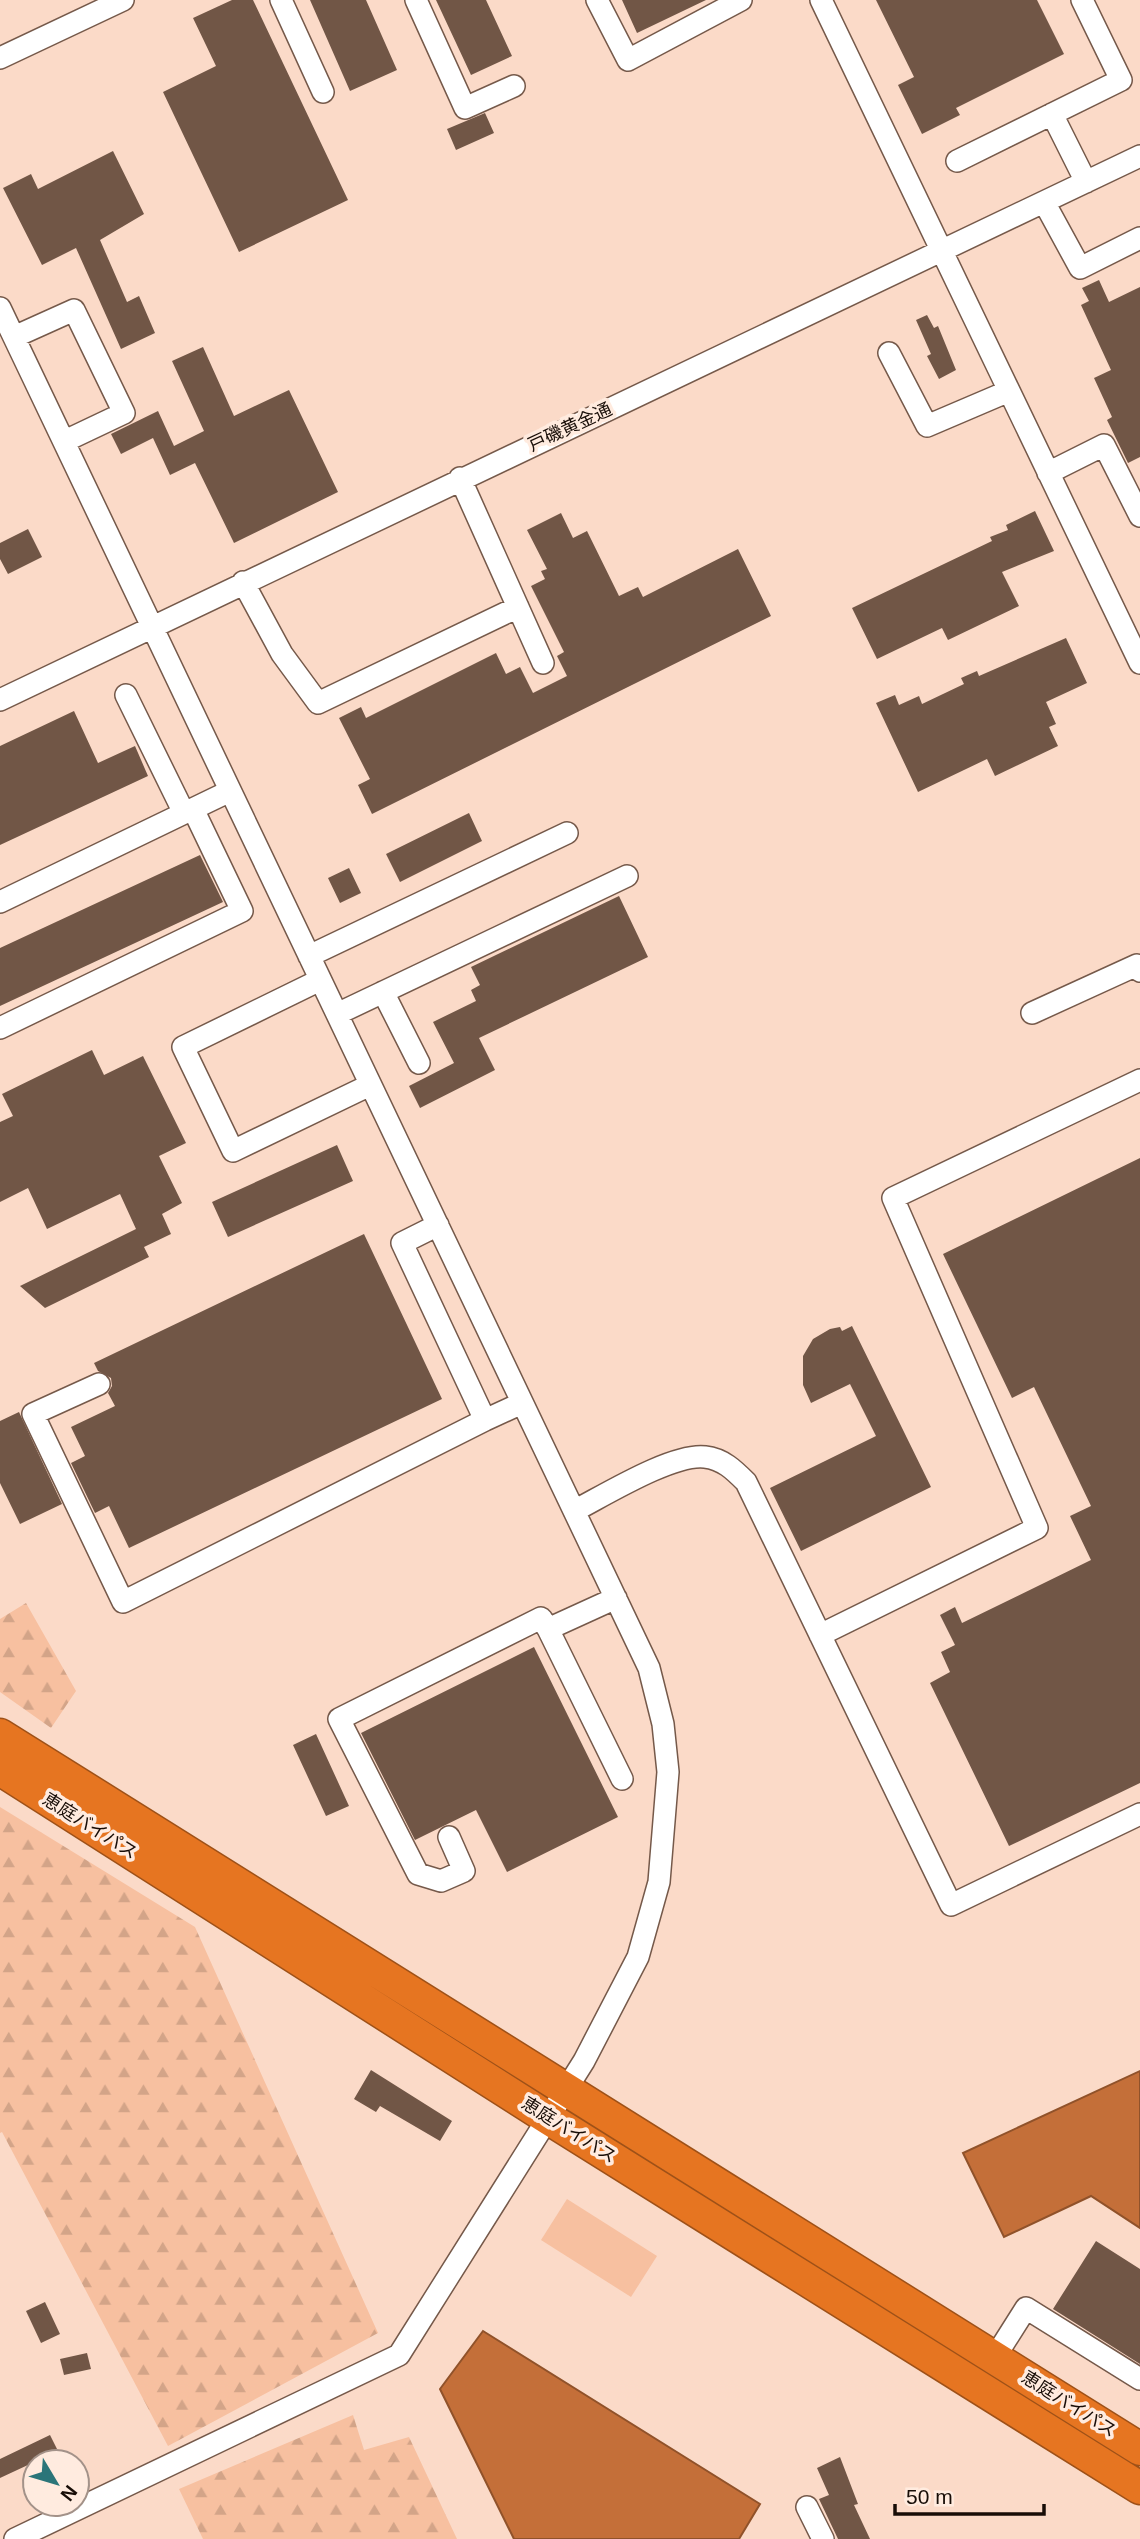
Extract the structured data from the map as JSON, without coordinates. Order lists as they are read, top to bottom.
{
  "streets": {
    "highway": ["恵庭バイパス"],
    "street": ["戸磯黄金通"]
  },
  "scale_bar": "50 m",
  "north": "bottom right"
}
